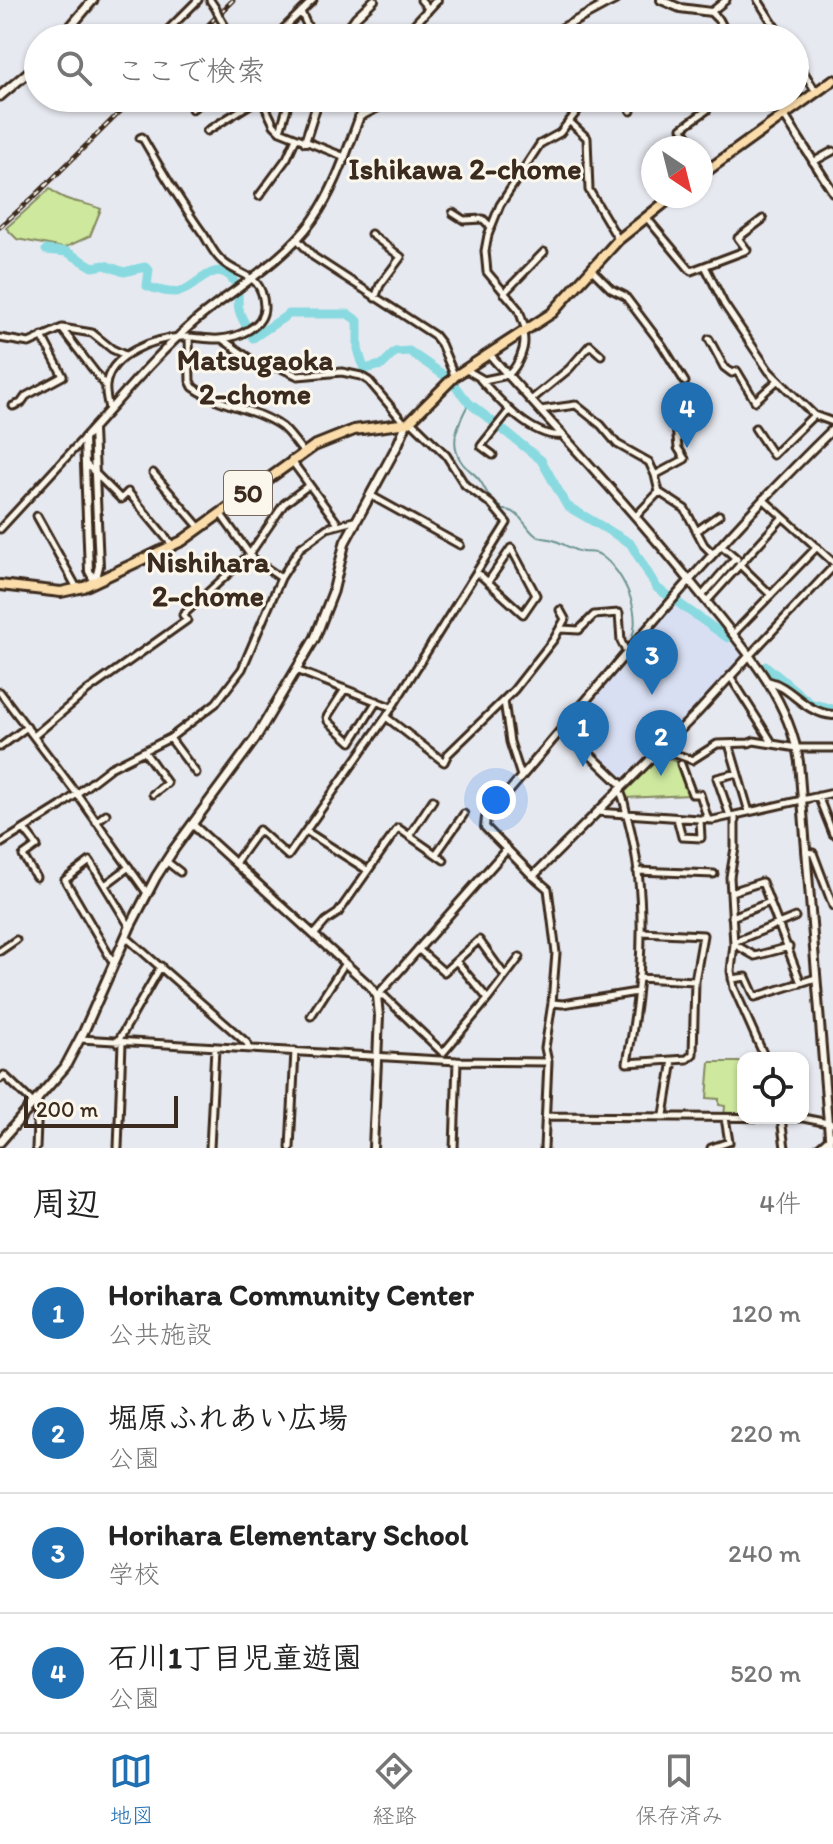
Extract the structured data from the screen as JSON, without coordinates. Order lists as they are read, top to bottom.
{
  "streets": {
    "highway": ["50"]
  },
  "districts": ["Ishikawa 2-chome", "Matsugaoka 2-chome", "Nishihara 2-chome"],
  "scale_bar": "200 m",
  "north": "bottom right",
  "page": {
    "search": "ここで検索",
    "pins": [
      "4",
      "3",
      "1",
      "2"
    ],
    "scale": "200 m",
    "heading": ["周辺", "4件"],
    "list": [
      {
        "mark": "1",
        "name": "Horihara Community Center",
        "note": "公共施設",
        "value": "120 m"
      },
      {
        "mark": "2",
        "name": "堀原ふれあい広場",
        "note": "公園",
        "value": "220 m"
      },
      {
        "mark": "3",
        "name": "Horihara Elementary School",
        "note": "学校",
        "value": "240 m"
      },
      {
        "mark": "4",
        "name": "石川1丁目児童遊園",
        "note": "公園",
        "value": "520 m"
      }
    ],
    "nav": ["地図", "経路", "保存済み"]
  }
}
